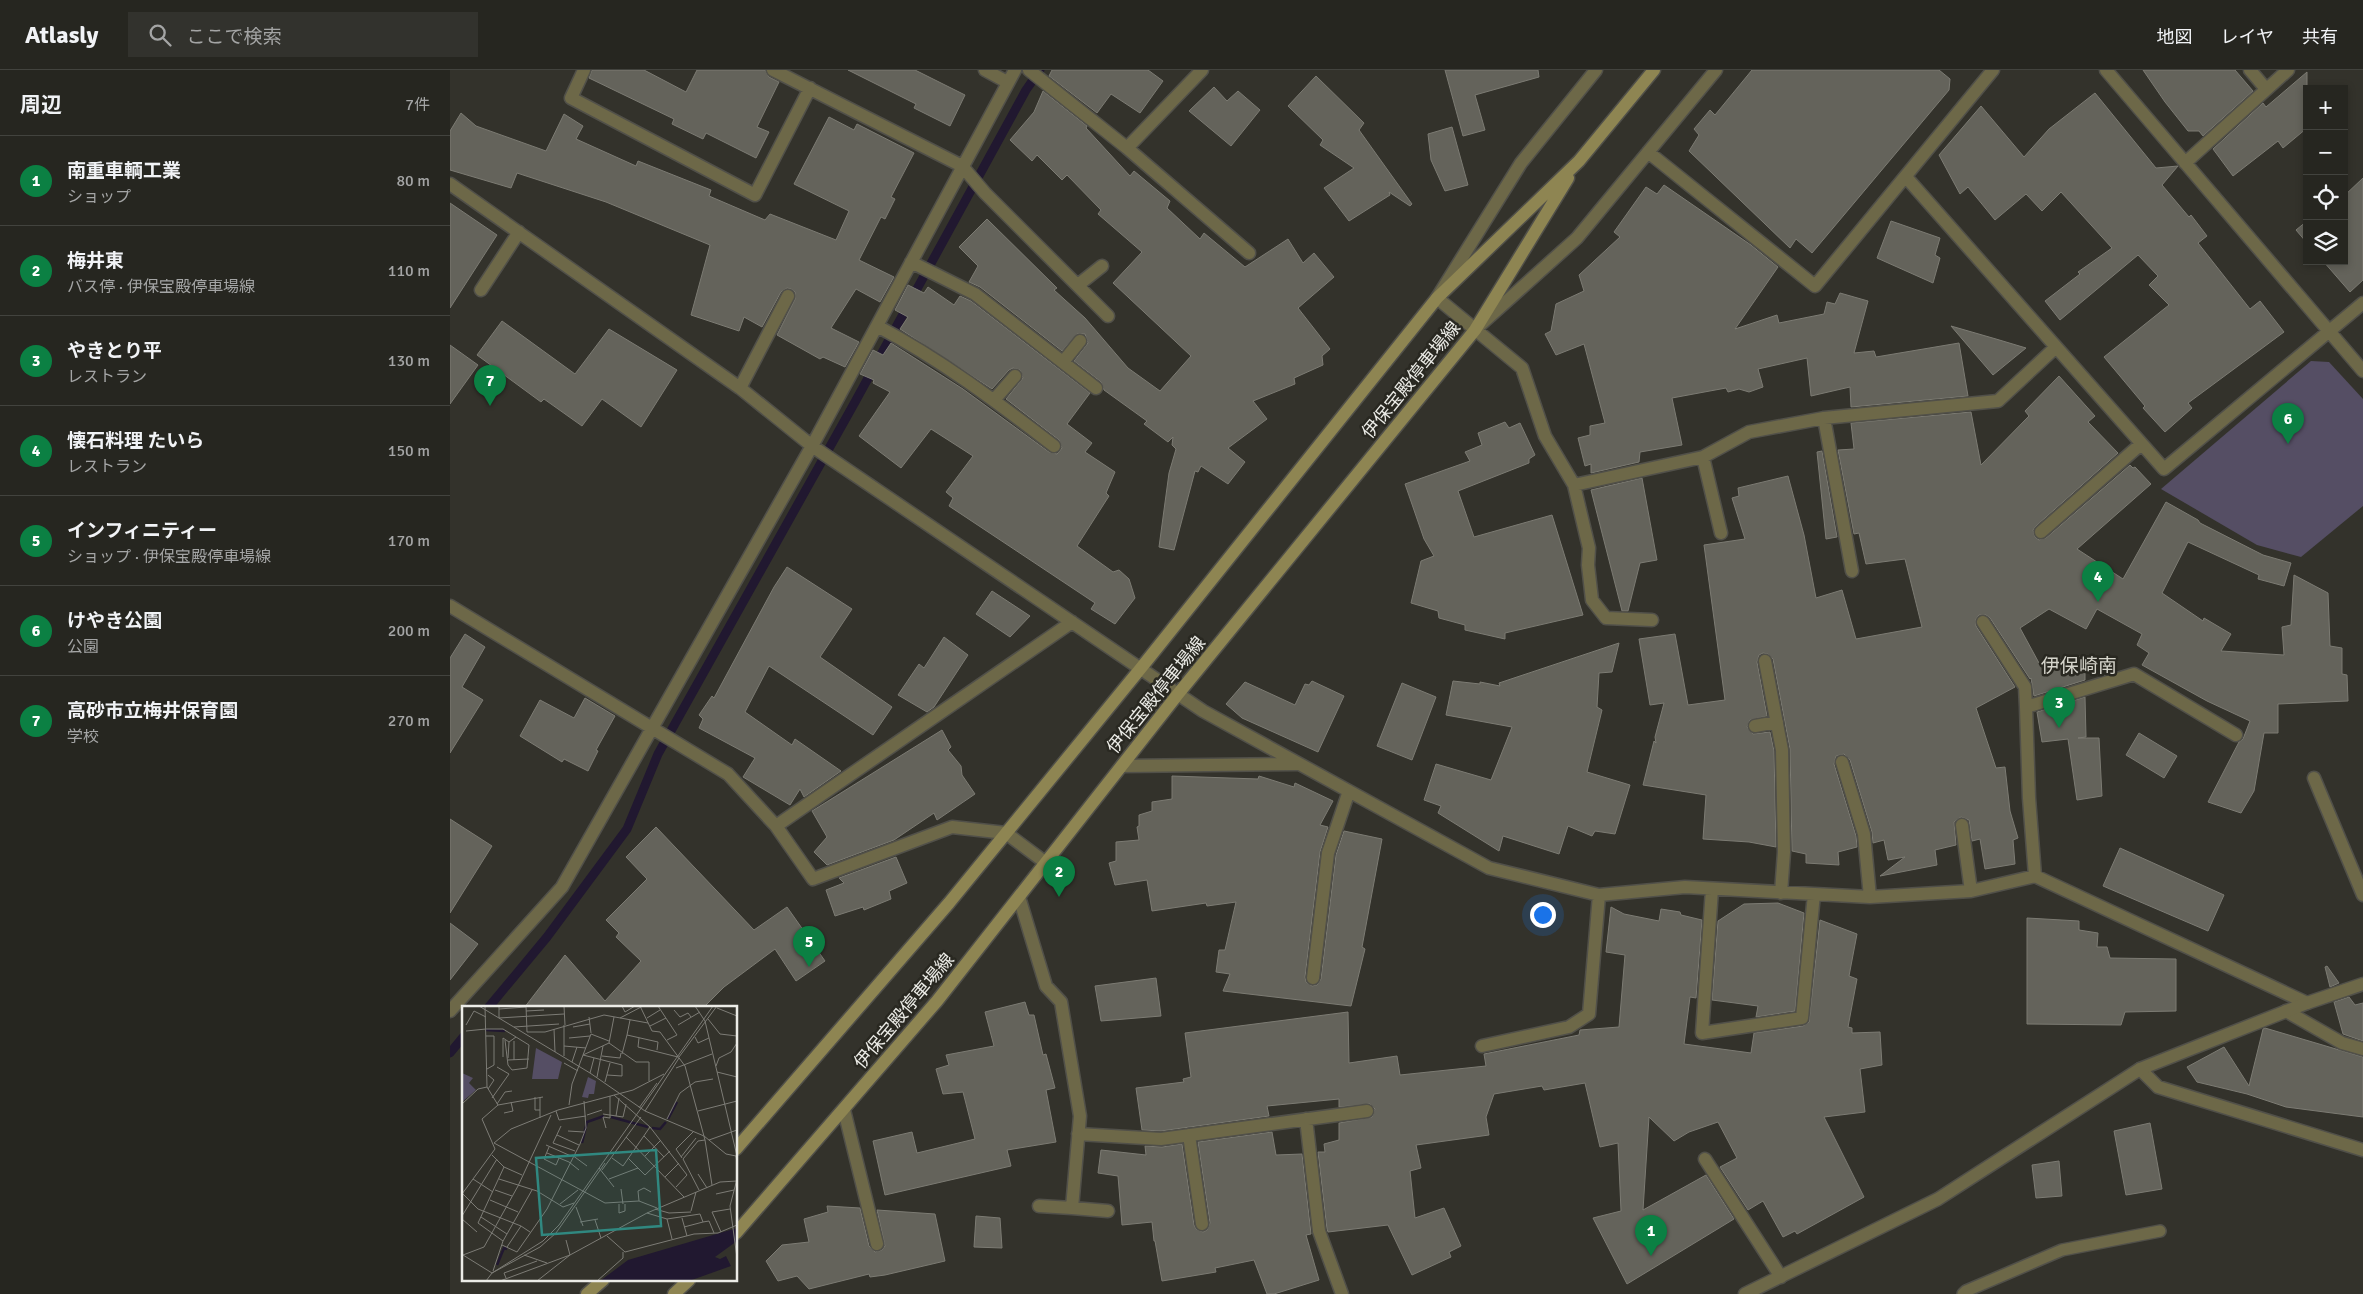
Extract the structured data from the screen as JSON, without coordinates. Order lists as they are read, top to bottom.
{
  "streets": {
    "main road": ["伊保宝殿停車場線"]
  },
  "districts": ["伊保崎南"],
  "page": {
    "header": "Atlasly",
    "search": "ここで検索",
    "nav": ["地図", "レイヤ", "共有"],
    "heading": ["周辺", "7件"],
    "map_buttons": ["+", "−"],
    "list": [
      {
        "mark": "1",
        "name": "南重車輌工業",
        "note": "ショップ",
        "value": "80 m"
      },
      {
        "mark": "2",
        "name": "梅井東",
        "note": "バス停 · 伊保宝殿停車場線",
        "value": "110 m"
      },
      {
        "mark": "3",
        "name": "やきとり平",
        "note": "レストラン",
        "value": "130 m"
      },
      {
        "mark": "4",
        "name": "懐石料理 たいら",
        "note": "レストラン",
        "value": "150 m"
      },
      {
        "mark": "5",
        "name": "インフィニティー",
        "note": "ショップ · 伊保宝殿停車場線",
        "value": "170 m"
      },
      {
        "mark": "6",
        "name": "けやき公園",
        "note": "公園",
        "value": "200 m"
      },
      {
        "mark": "7",
        "name": "高砂市立梅井保育園",
        "note": "学校",
        "value": "270 m"
      }
    ],
    "pins": [
      "7",
      "6",
      "4",
      "3",
      "2",
      "5",
      "1"
    ]
  }
}
